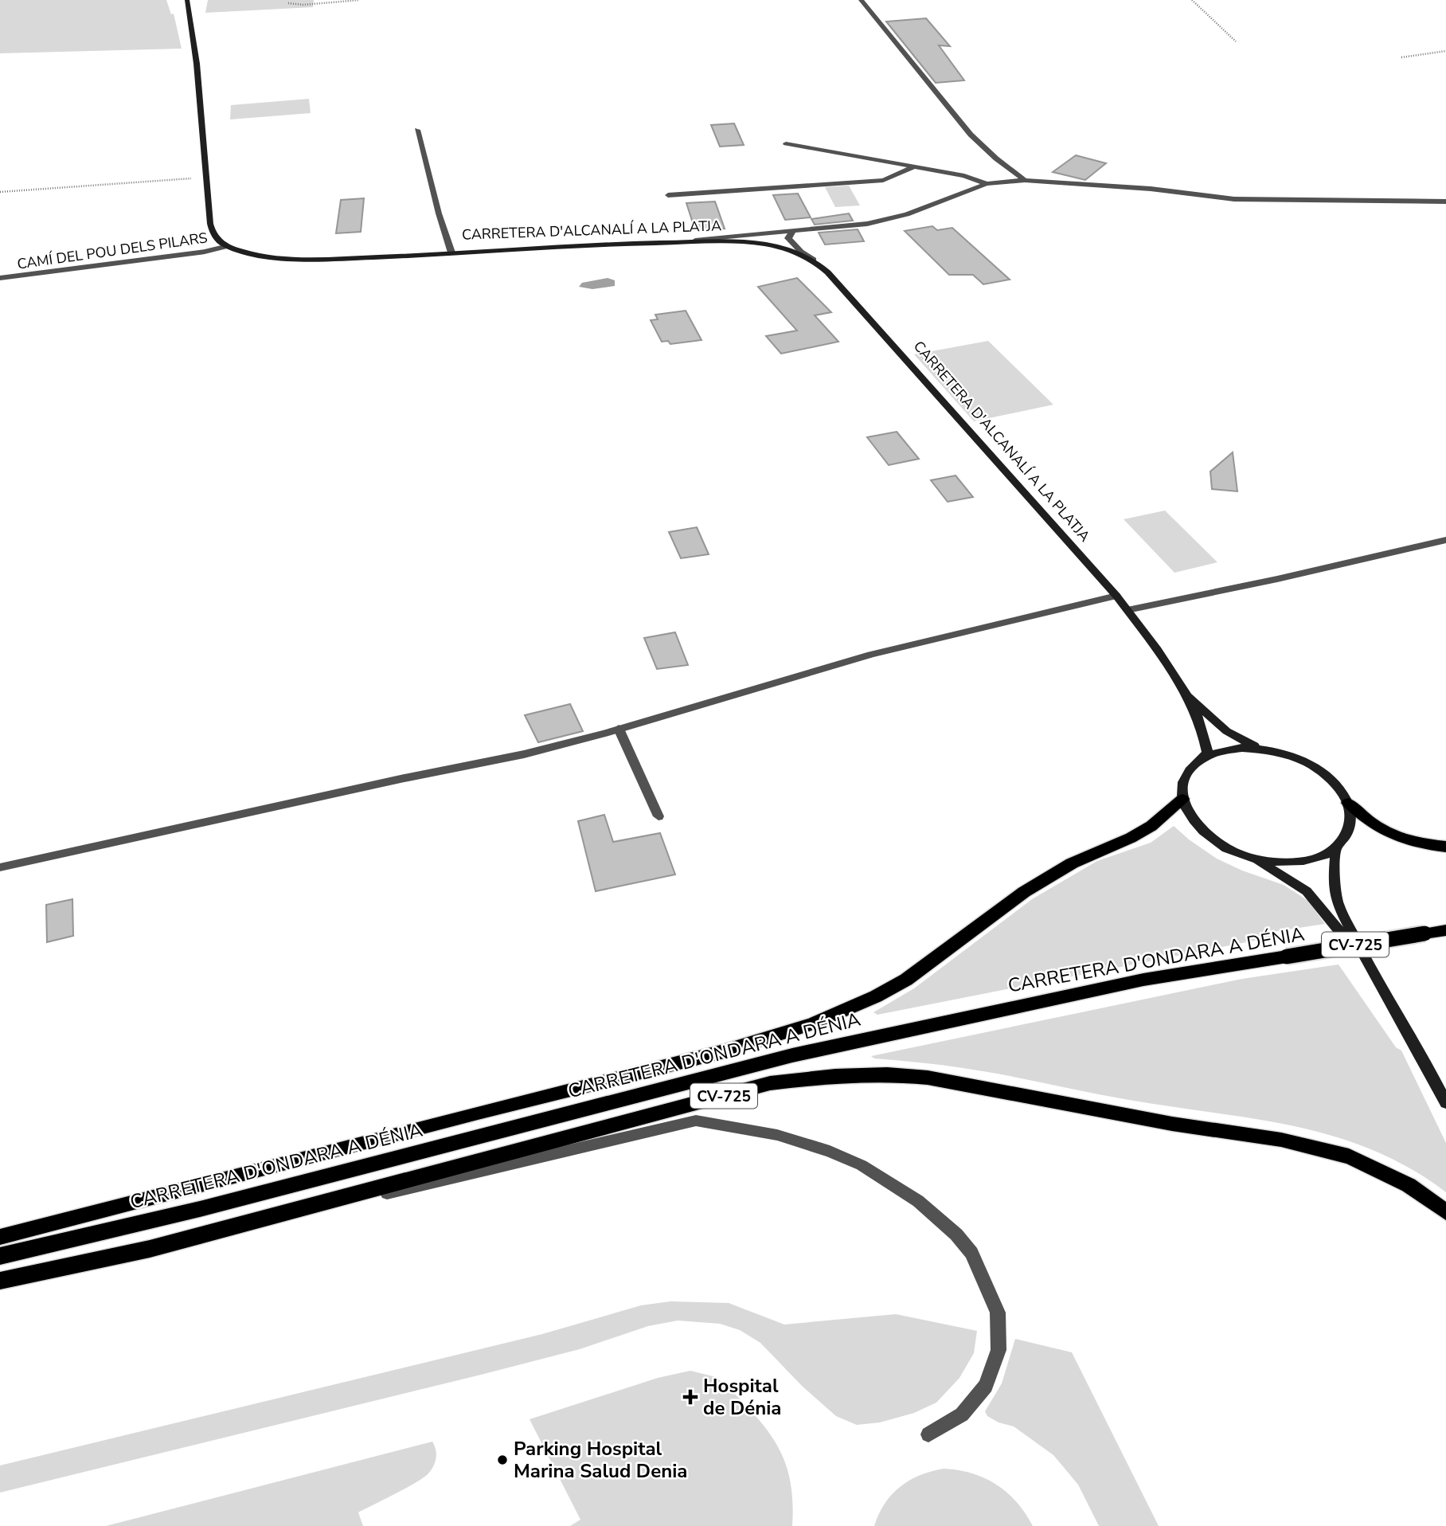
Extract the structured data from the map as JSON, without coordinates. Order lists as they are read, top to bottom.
{
  "streets": {
    "main road": ["CARRETERA D'ALCANALÍ A LA PLATJA", "CV-725", "CARRETERA D'ONDARA A DÉNIA"],
    "street": ["CAMÍ DEL POU DELS PILARS"]
  },
  "crossings": [
    ["CARRETERA D'ALCANALÍ A LA PLATJA", "CAMÍ DEL POU DELS PILARS"],
    ["CARRETERA D'ALCANALÍ A LA PLATJA", "CV-725"]
  ],
  "places": {
    "health": ["Hospital de Dénia"],
    "other": ["Parking Hospital Marina Salud Denia"]
  }
}
